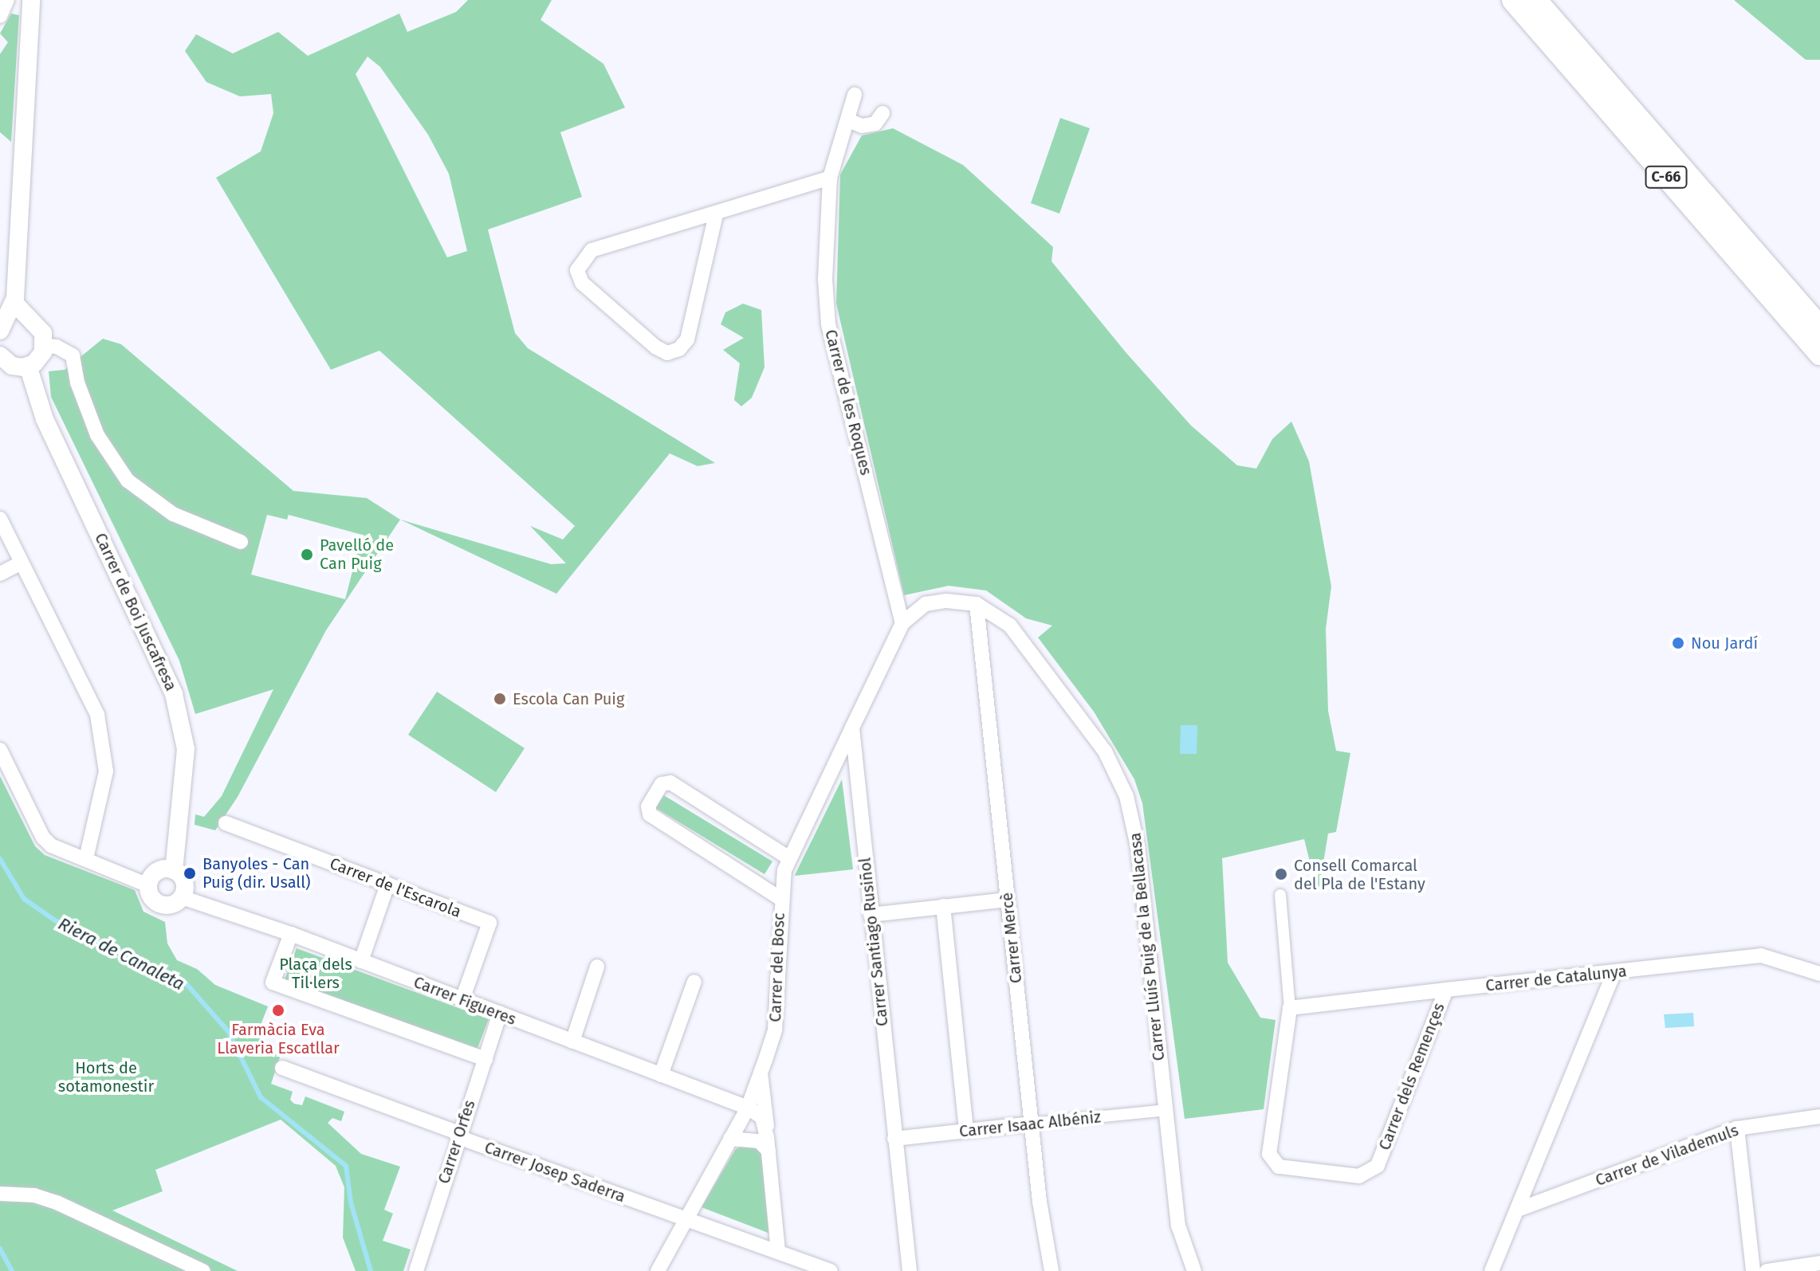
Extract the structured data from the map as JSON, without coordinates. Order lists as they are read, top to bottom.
{
  "streets": {
    "highway": ["C-66"],
    "street": [
      "Carrer de les Roques",
      "Carrer de Boi Juscafresa",
      "Carrer de l'Escarola",
      "Carrer Mercè",
      "Carrer Santiago Rusiñol",
      "Carrer Lluís Puig de la Bellacasa",
      "Carrer del Bosc",
      "Carrer de Catalunya",
      "Carrer Figueres",
      "Carrer dels Remençes",
      "Carrer Isaac Albéniz",
      "Carrer Orfes",
      "Carrer de Vilademuls",
      "Carrer Josep Saderra"
    ]
  },
  "crossings": [
    ["Carrer de Boi Juscafresa", "Carrer Figueres"],
    ["Carrer de l'Escarola", "Carrer Figueres"],
    ["Carrer Mercè", "Carrer Lluís Puig de la Bellacasa"],
    ["Carrer Mercè", "Carrer Isaac Albéniz"],
    ["Carrer Santiago Rusiñol", "Carrer del Bosc"],
    ["Carrer Santiago Rusiñol", "Carrer Isaac Albéniz"],
    ["Carrer Lluís Puig de la Bellacasa", "Carrer Isaac Albéniz"],
    ["Carrer del Bosc", "Carrer Figueres"],
    ["Carrer del Bosc", "Carrer Josep Saderra"],
    ["Carrer de Catalunya", "Carrer dels Remençes"],
    ["Carrer Figueres", "Carrer Orfes"],
    ["Carrer Orfes", "Carrer Josep Saderra"]
  ],
  "water": ["Riera de Canaleta"],
  "parks": ["Plaça dels Til·lers", "Horts de sotamonestir"],
  "places": [
    "Pavelló de Can Puig",
    "Nou Jardí",
    "Escola Can Puig",
    "Banyoles - Can Puig (dir. Usall)",
    "Consell Comarcal del Pla de l'Estany",
    "Farmàcia Eva Llaveria Escatllar"
  ]
}
